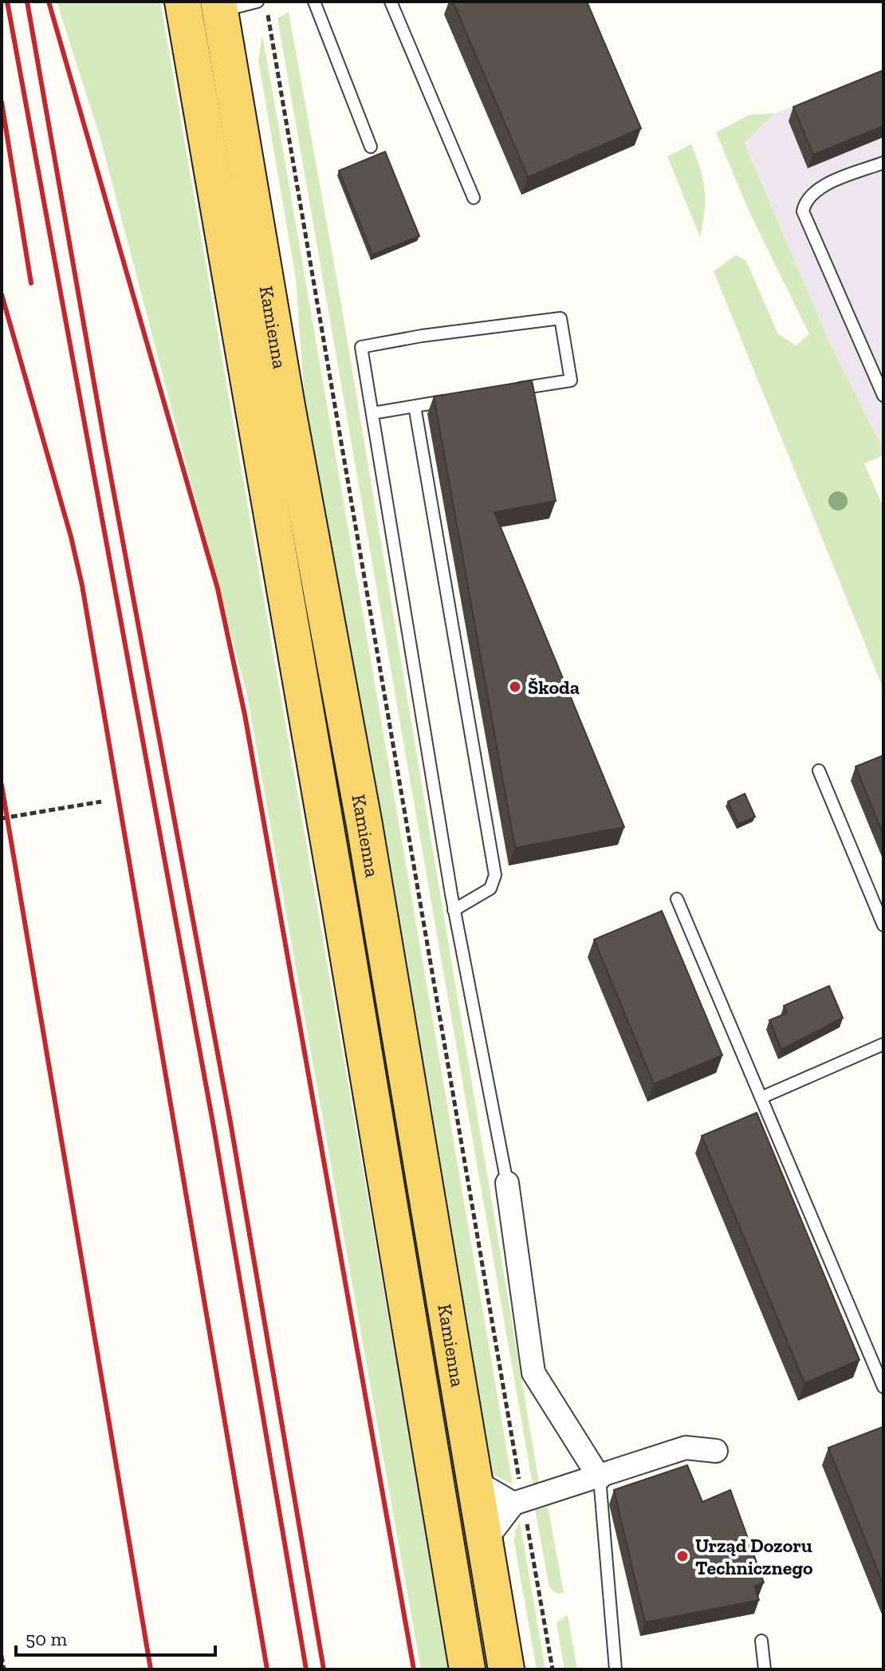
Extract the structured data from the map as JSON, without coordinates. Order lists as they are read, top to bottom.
{
  "streets": {
    "main road": ["Kamienna"]
  },
  "places": ["Škoda", "Urząd Dozoru Technicznego"],
  "scale_bar": "50 m"
}
